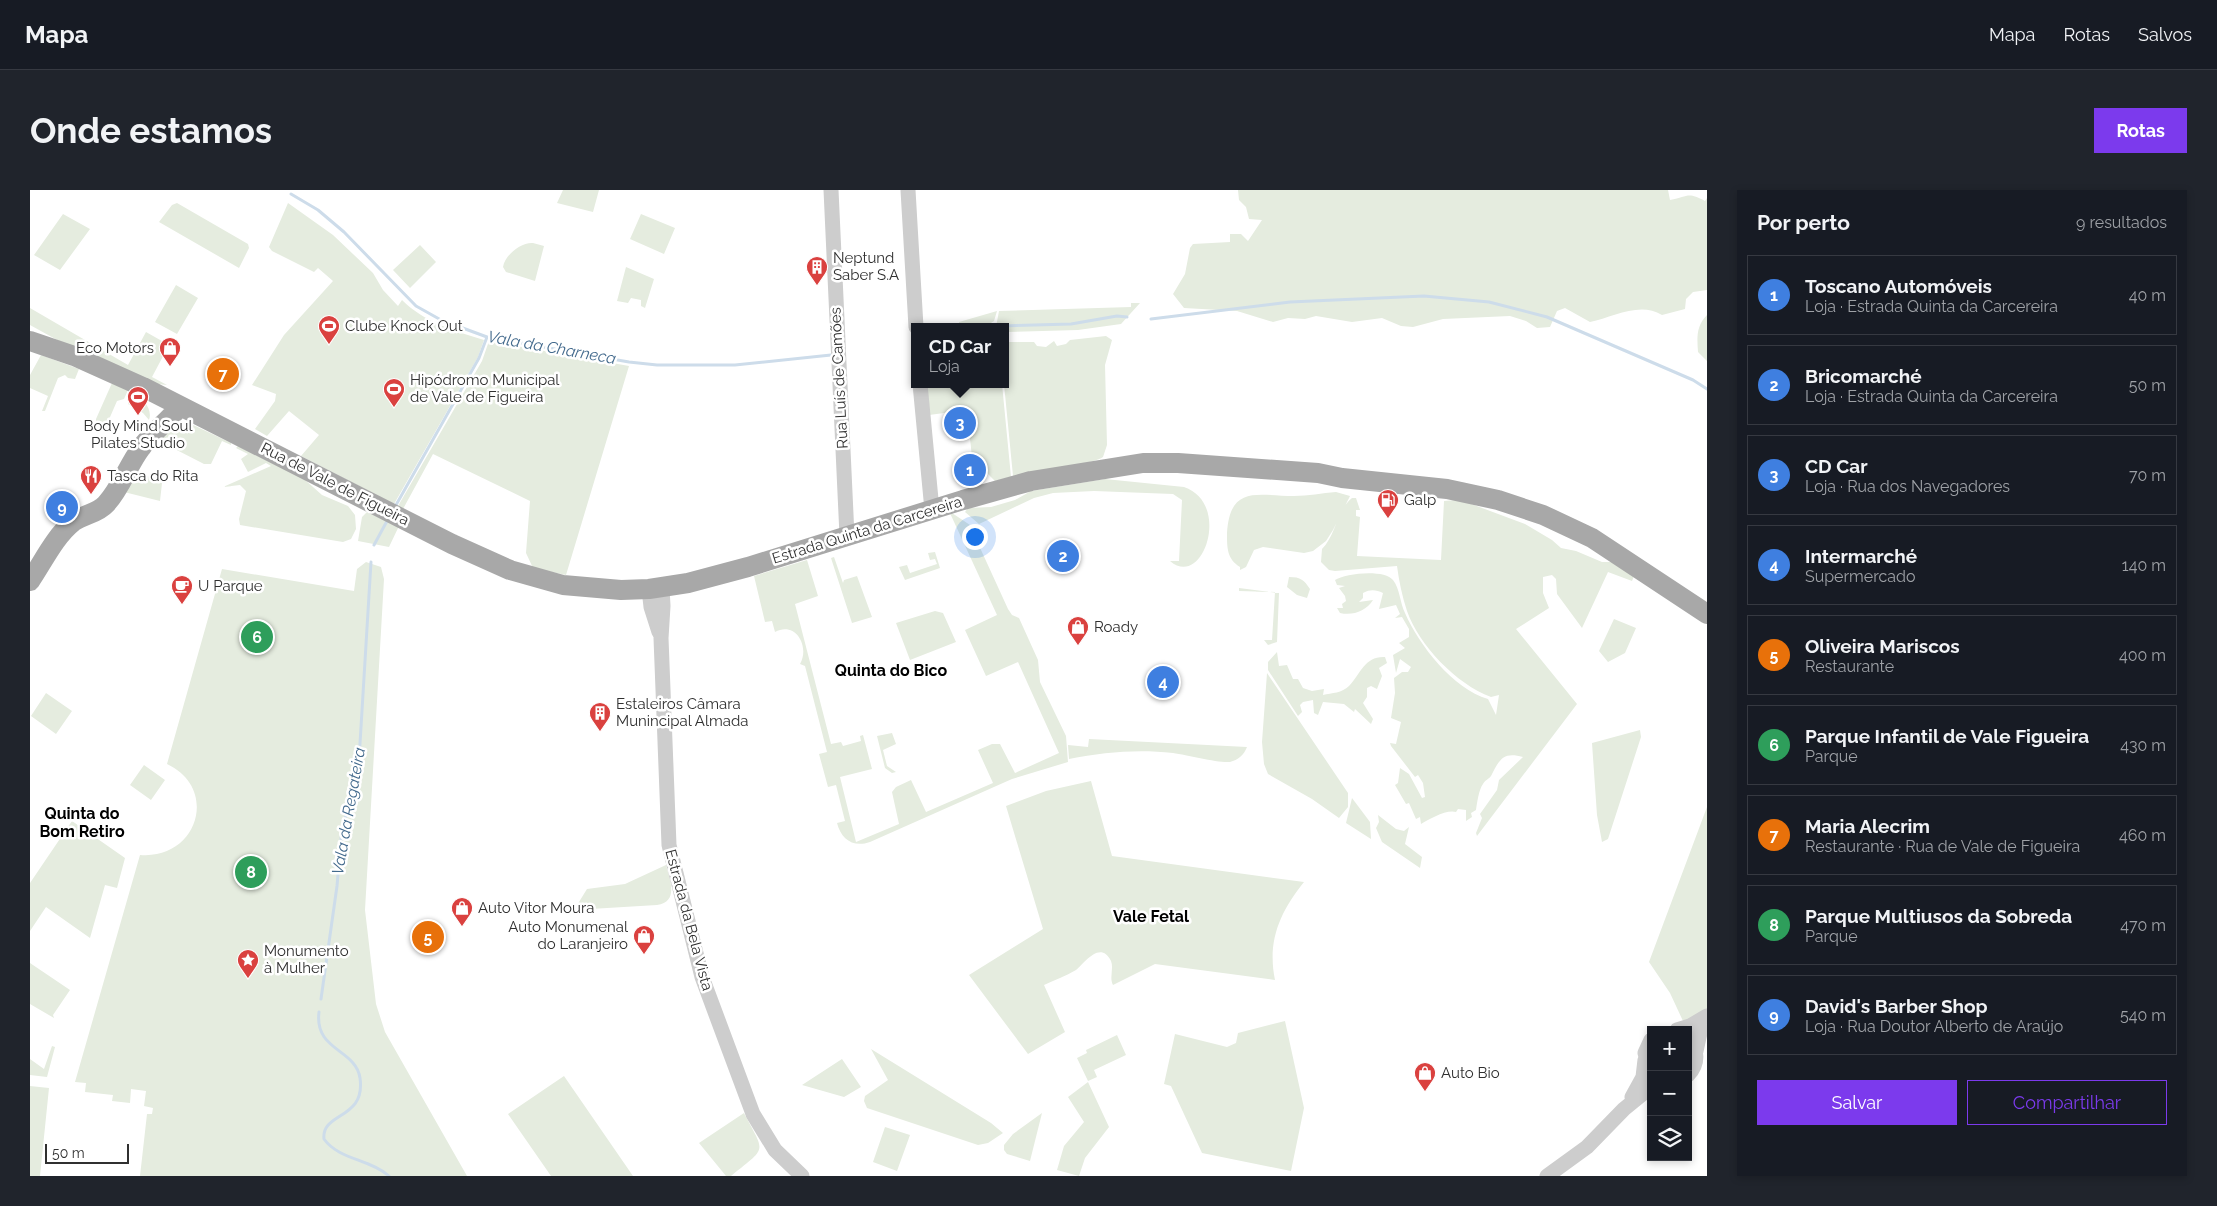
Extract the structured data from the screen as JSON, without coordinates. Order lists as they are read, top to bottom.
{
  "streets": {
    "main road": ["Rua de Vale de Figueira", "Estrada Quinta da Carcereira"],
    "street": ["Rua Luís de Camões", "Estrada da Bela Vista"]
  },
  "crossings": [
    ["Rua Luís de Camões", "Estrada Quinta da Carcereira"],
    ["Rua de Vale de Figueira", "Estrada Quinta da Carcereira"],
    ["Rua de Vale de Figueira", "Estrada da Bela Vista"],
    ["Estrada Quinta da Carcereira", "Estrada da Bela Vista"]
  ],
  "districts": ["Quinta do Bico", "Quinta do Bom Retiro", "Vale Fetal"],
  "water": ["Vala da Charneca", "Vala da Regateira"],
  "places": {
    "building": ["Neptund Saber S.A", "Estaleiros Câmara Munincipal Almada"],
    "sports": ["Clube Knock Out", "Hipódromo Municipal de Vale de Figueira", "Body Mind Soul Pilates Studio"],
    "shop": [
      "Eco Motors",
      "Roady",
      "Auto Vitor Moura",
      "Auto Monumenal do Laranjeiro",
      "Auto Bio"
    ],
    "restaurant": ["Tasca do Rita"],
    "fuel station": ["Galp"],
    "cafe": ["U Parque"],
    "place": ["Monumento à Mulher"]
  },
  "scale_bar": "50 m",
  "page": {
    "header": "Mapa",
    "nav": ["Mapa", "Rotas", "Salvos"],
    "buttons": [
      "Rotas",
      ["Salvar", "Compartilhar"]
    ],
    "title": "Onde estamos",
    "heading": ["Por perto", "9 resultados"],
    "list": [
      {
        "mark": "1",
        "name": "Toscano Automóveis",
        "note": "Loja · Estrada Quinta da Carcereira",
        "value": "40 m"
      },
      {
        "mark": "2",
        "name": "Bricomarché",
        "note": "Loja · Estrada Quinta da Carcereira",
        "value": "50 m"
      },
      {
        "mark": "3",
        "name": "CD Car",
        "note": "Loja · Rua dos Navegadores",
        "value": "70 m"
      },
      {
        "mark": "4",
        "name": "Intermarché",
        "note": "Supermercado",
        "value": "140 m"
      },
      {
        "mark": "5",
        "name": "Oliveira Mariscos",
        "note": "Restaurante",
        "value": "400 m"
      },
      {
        "mark": "6",
        "name": "Parque Infantil de Vale Figueira",
        "note": "Parque",
        "value": "430 m"
      },
      {
        "mark": "7",
        "name": "Maria Alecrim",
        "note": "Restaurante · Rua de Vale de Figueira",
        "value": "460 m"
      },
      {
        "mark": "8",
        "name": "Parque Multiusos da Sobreda",
        "note": "Parque",
        "value": "470 m"
      },
      {
        "mark": "9",
        "name": "David's Barber Shop",
        "note": "Loja · Rua Doutor Alberto de Araújo",
        "value": "540 m"
      }
    ],
    "popup": ["CD Car", "Loja"],
    "pins": [
      "7",
      "3",
      "1",
      "9",
      "2",
      "6",
      "4",
      "8",
      "5"
    ],
    "map_buttons": ["+", "−"],
    "scale": "50 m"
  }
}
